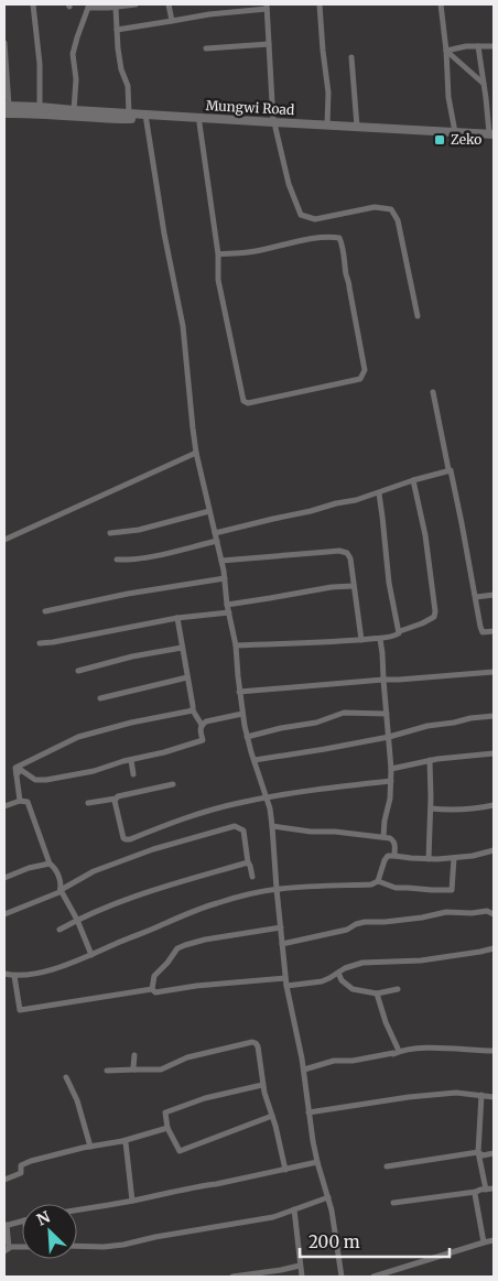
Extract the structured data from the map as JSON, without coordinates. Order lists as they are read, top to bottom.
{
  "streets": {
    "main road": ["Mungwi Road"]
  },
  "places": {
    "transit": ["Zeko"]
  },
  "scale_bar": "200 m",
  "north": "top left"
}
